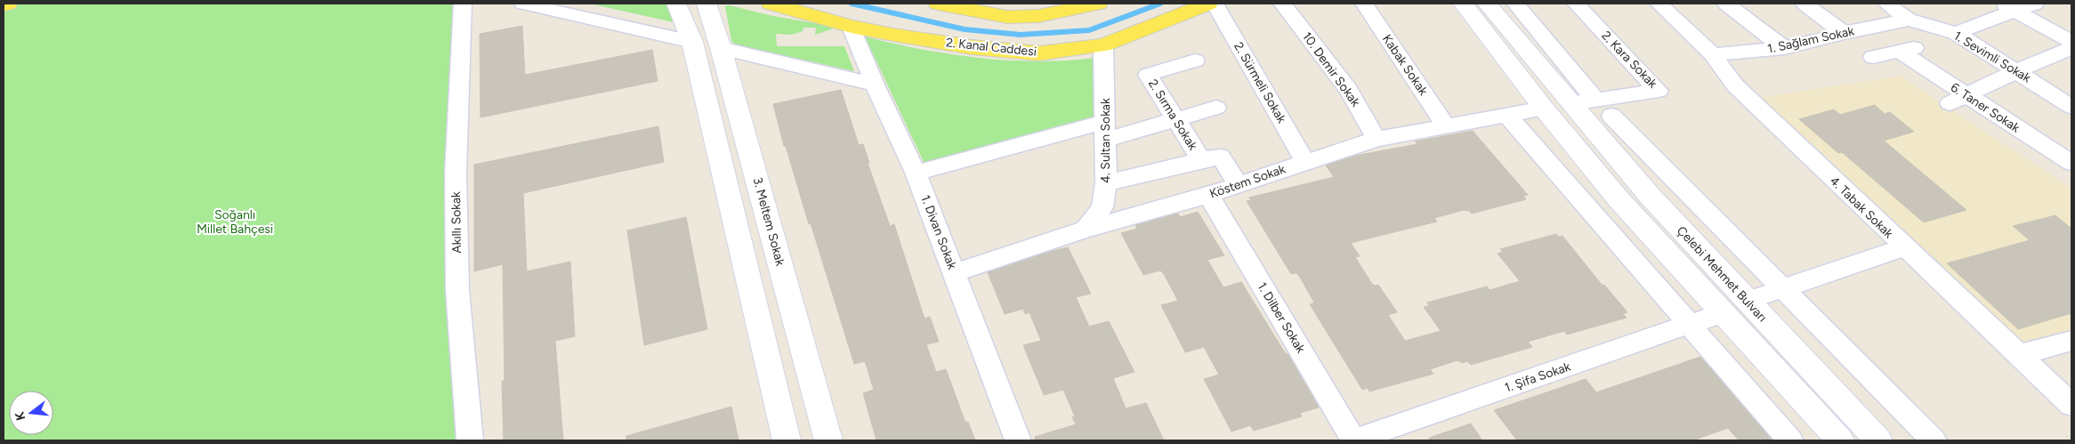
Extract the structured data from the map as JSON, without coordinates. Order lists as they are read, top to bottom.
{
  "streets": {
    "main road": ["2. Kanal Caddesi"],
    "street": [
      "1. Sağlam Sokak",
      "1. Sevimli Sokak",
      "2. Kara Sokak",
      "Kabak Sokak",
      "10. Demir Sokak",
      "2. Sürmeli Sokak",
      "6. Taner Sokak",
      "2. Sırma Sokak",
      "4. Sultan Sokak",
      "Köstem Sokak",
      "4. Tabak Sokak",
      "3. Meltem Sokak",
      "Akıllı Sokak",
      "1. Divan Sokak",
      "Çelebi Mehmet Bulvarı",
      "1. Dilber Sokak",
      "1. Şifa Sokak"
    ]
  },
  "crossings": [
    ["1. Sağlam Sokak", "1. Sevimli Sokak"],
    ["1. Sağlam Sokak", "4. Tabak Sokak"],
    ["2. Kanal Caddesi", "4. Sultan Sokak"],
    ["2. Kanal Caddesi", "1. Divan Sokak"],
    ["2. Kara Sokak", "Çelebi Mehmet Bulvarı"],
    ["Kabak Sokak", "Köstem Sokak"],
    ["10. Demir Sokak", "Köstem Sokak"],
    ["2. Sürmeli Sokak", "Köstem Sokak"],
    ["2. Sırma Sokak", "4. Sultan Sokak"],
    ["4. Sultan Sokak", "Köstem Sokak"],
    ["Köstem Sokak", "1. Divan Sokak"],
    ["Köstem Sokak", "Çelebi Mehmet Bulvarı"],
    ["Köstem Sokak", "1. Dilber Sokak"],
    ["Çelebi Mehmet Bulvarı", "1. Şifa Sokak"],
    ["1. Dilber Sokak", "1. Şifa Sokak"]
  ],
  "parks": ["Soğanlı Millet Bahçesi"],
  "north": "left"
}
